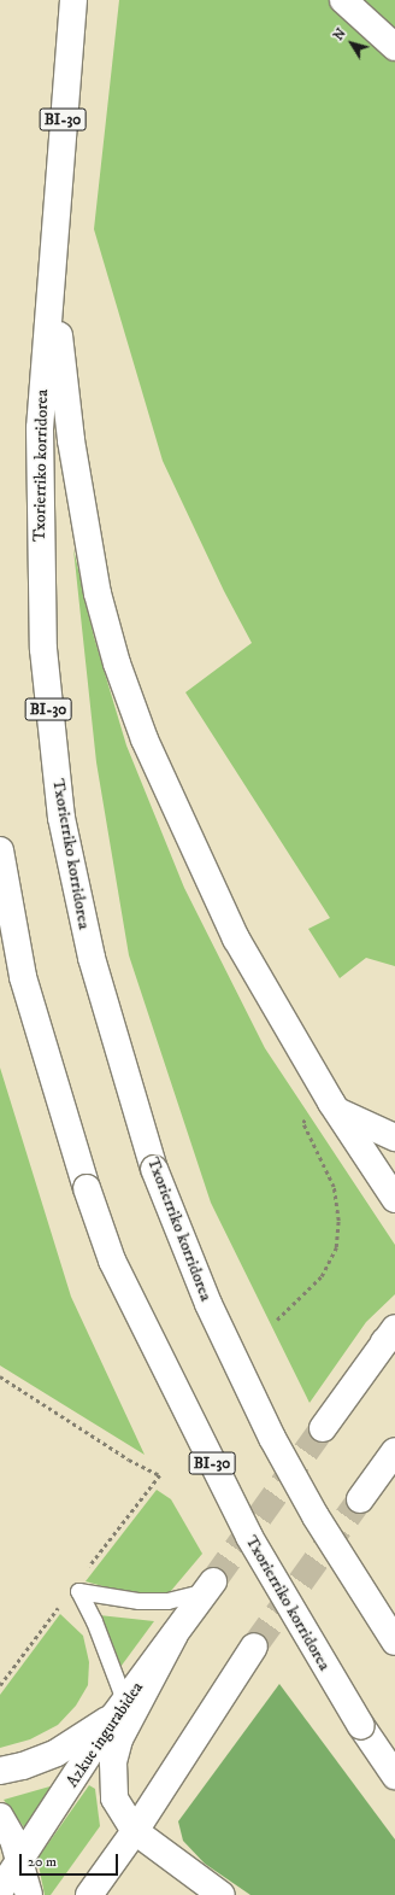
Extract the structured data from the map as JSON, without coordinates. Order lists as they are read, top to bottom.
{
  "streets": {
    "main road": ["BI-30", "Txorierriko korridorea", "Azkue ingurabidea"]
  },
  "scale_bar": "20 m",
  "north": "top left"
}
